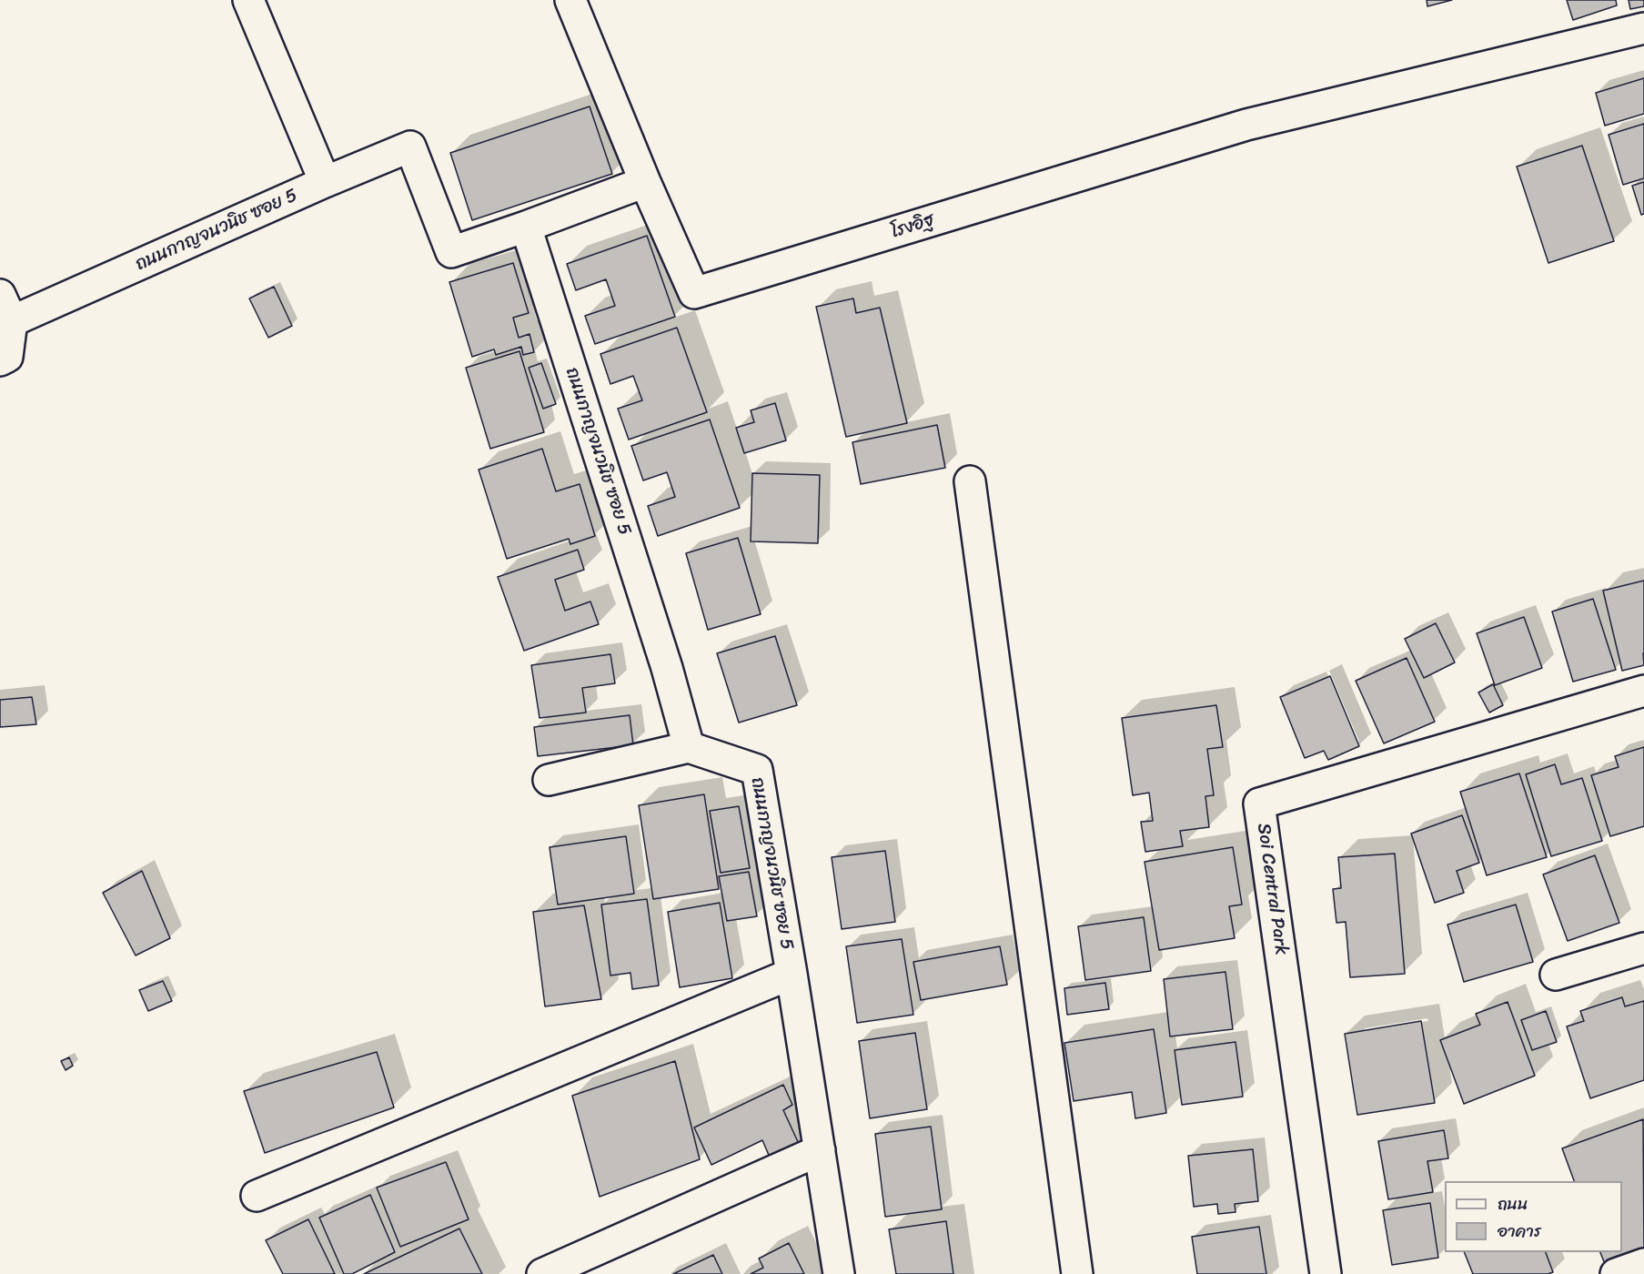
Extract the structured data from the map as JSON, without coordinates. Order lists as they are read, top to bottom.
{
  "streets": {
    "street": ["โรงอิฐ", "ถนนกาญจนวนิช ซอย 5", "Soi Central Park"]
  },
  "legend": ["ถนน", "อาคาร"]
}
